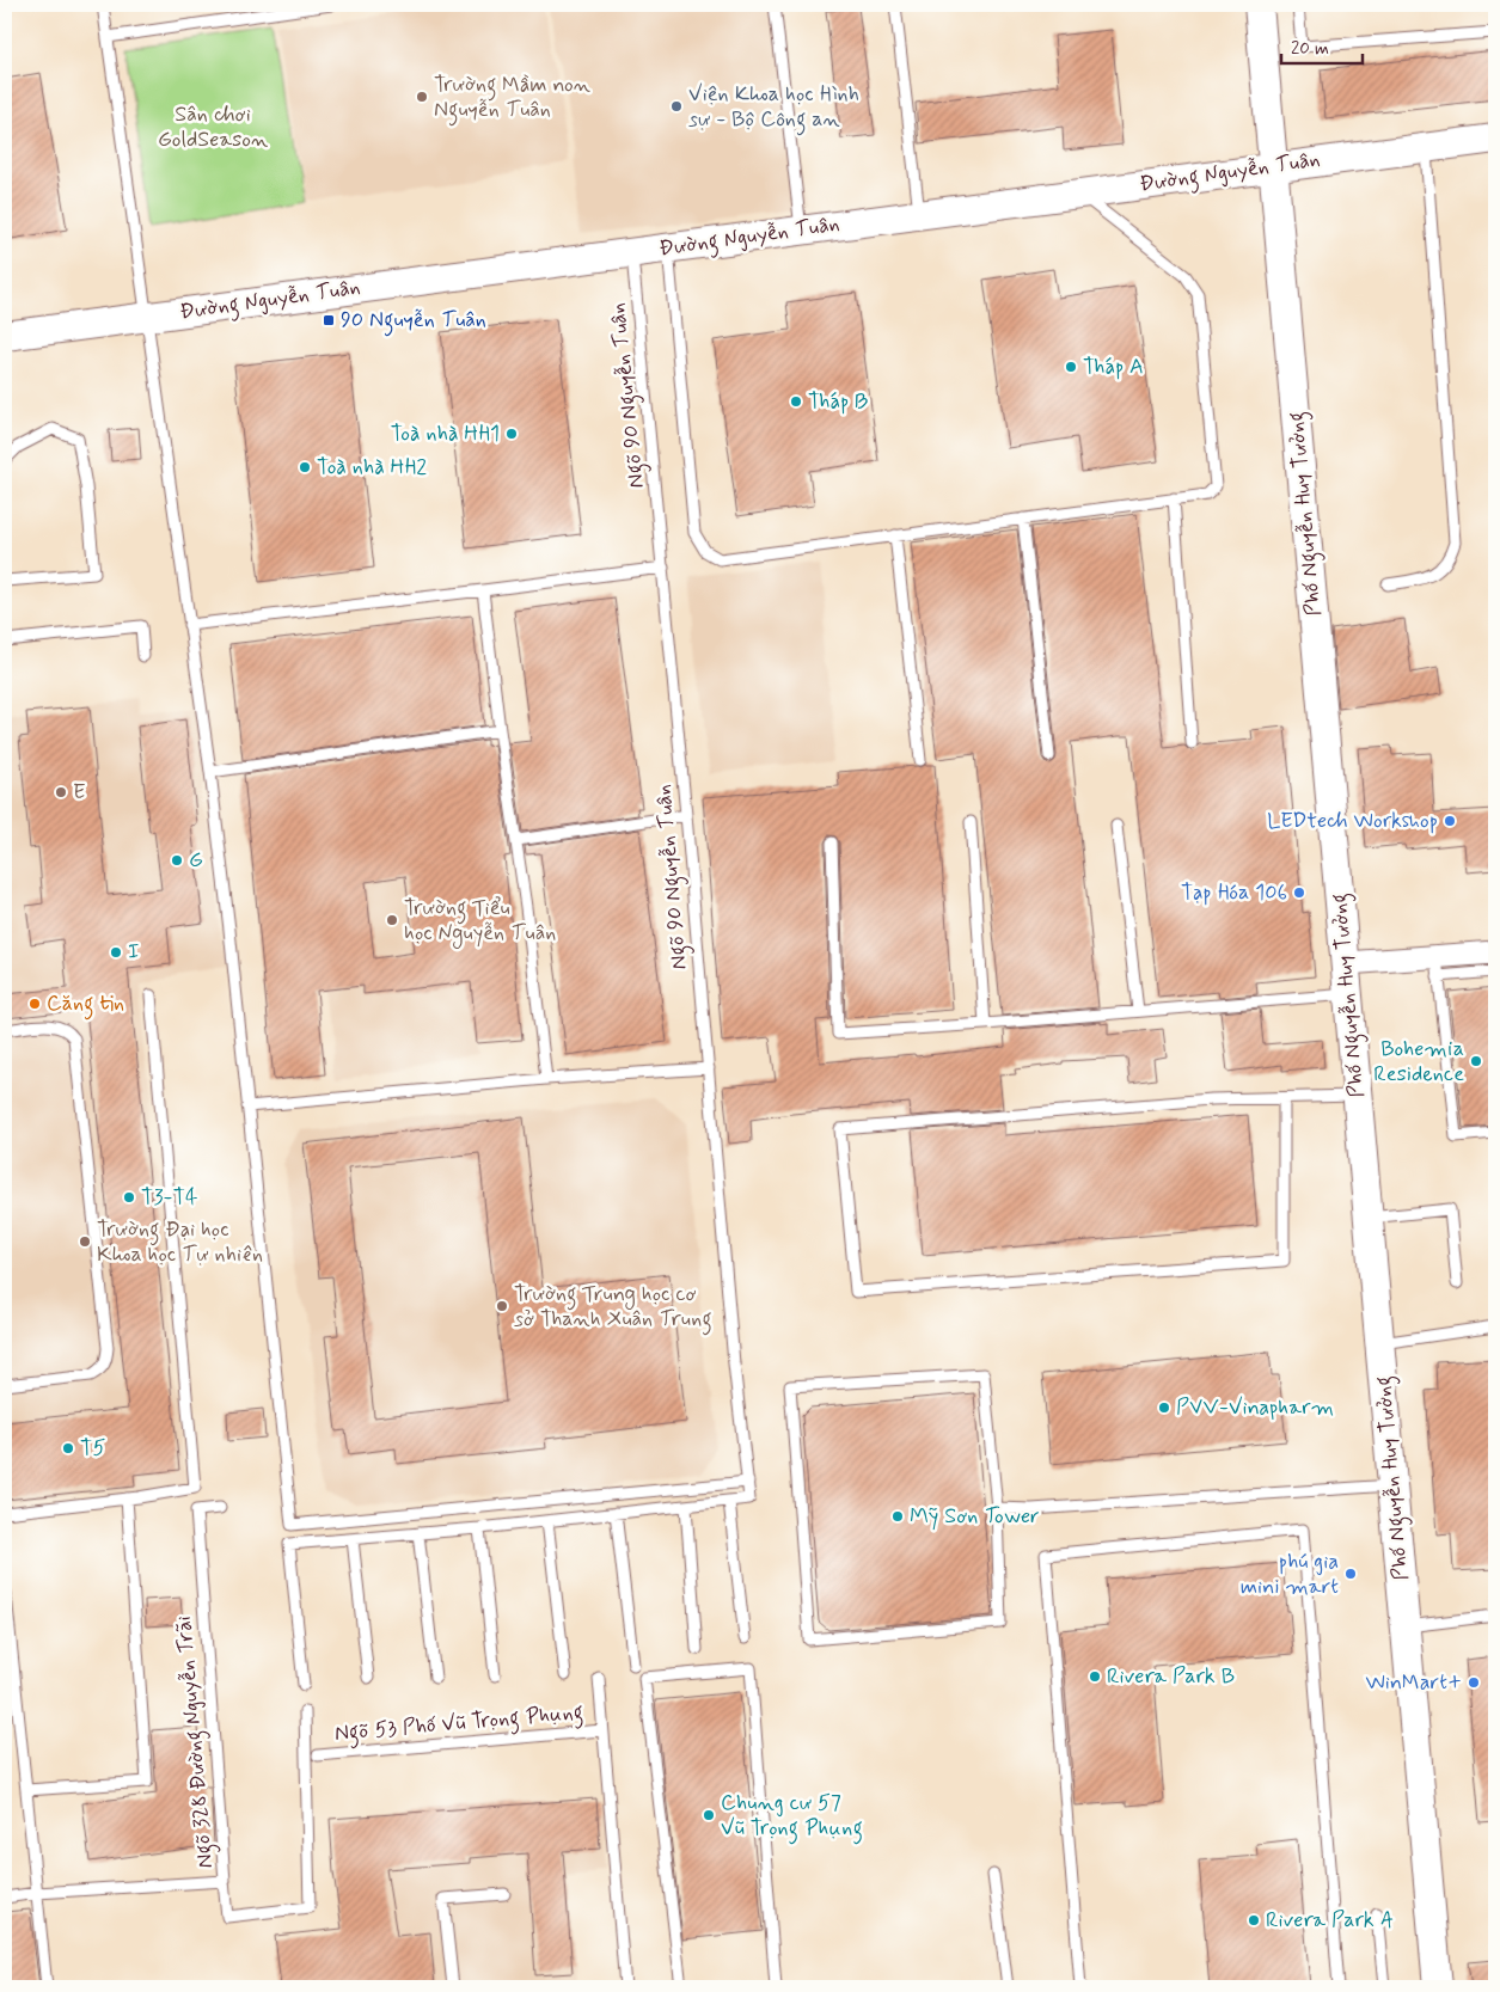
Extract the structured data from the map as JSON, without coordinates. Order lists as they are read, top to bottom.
{
  "streets": {
    "street": ["Đường Nguyễn Tuân", "Phố Nguyễn Huy Tưởng"],
    "lane": ["Ngõ 90 Nguyễn Tuân", "Ngõ 53 Phố Vũ Trọng Phụng", "Ngõ 328 Đường Nguyễn Trãi"]
  },
  "crossings": [
    ["Đường Nguyễn Tuân", "Ngõ 90 Nguyễn Tuân"],
    ["Đường Nguyễn Tuân", "Phố Nguyễn Huy Tưởng"]
  ],
  "parks": ["Sân chơi GoldSeason"],
  "places": {
    "other": [
      "Trường Mầm non Nguyễn Tuân",
      "Viện Khoa học Hình sự - Bộ Công an",
      "Tháp A",
      "Tháp B",
      "Toà nhà HH1",
      "Toà nhà HH2",
      "E",
      "LEDtech Workshop",
      "G",
      "Tạp Hóa 106",
      "Trường Tiểu học Nguyễn Tuân",
      "I",
      "Căng tin",
      "Bohemia Residence",
      "T3-T4",
      "Trường Đại học Khoa học Tự nhiên",
      "Trường Trung học cơ sở Thanh Xuân Trung",
      "PVV-Vinapharm",
      "T5",
      "Mỹ Sơn Tower",
      "phú gia mini mart",
      "Rivera Park B",
      "WinMart+",
      "Chung cư 57 Vũ Trọng Phụng",
      "Rivera Park A"
    ],
    "transit": ["90 Nguyễn Tuân"]
  },
  "scale_bar": "20 m"
}
